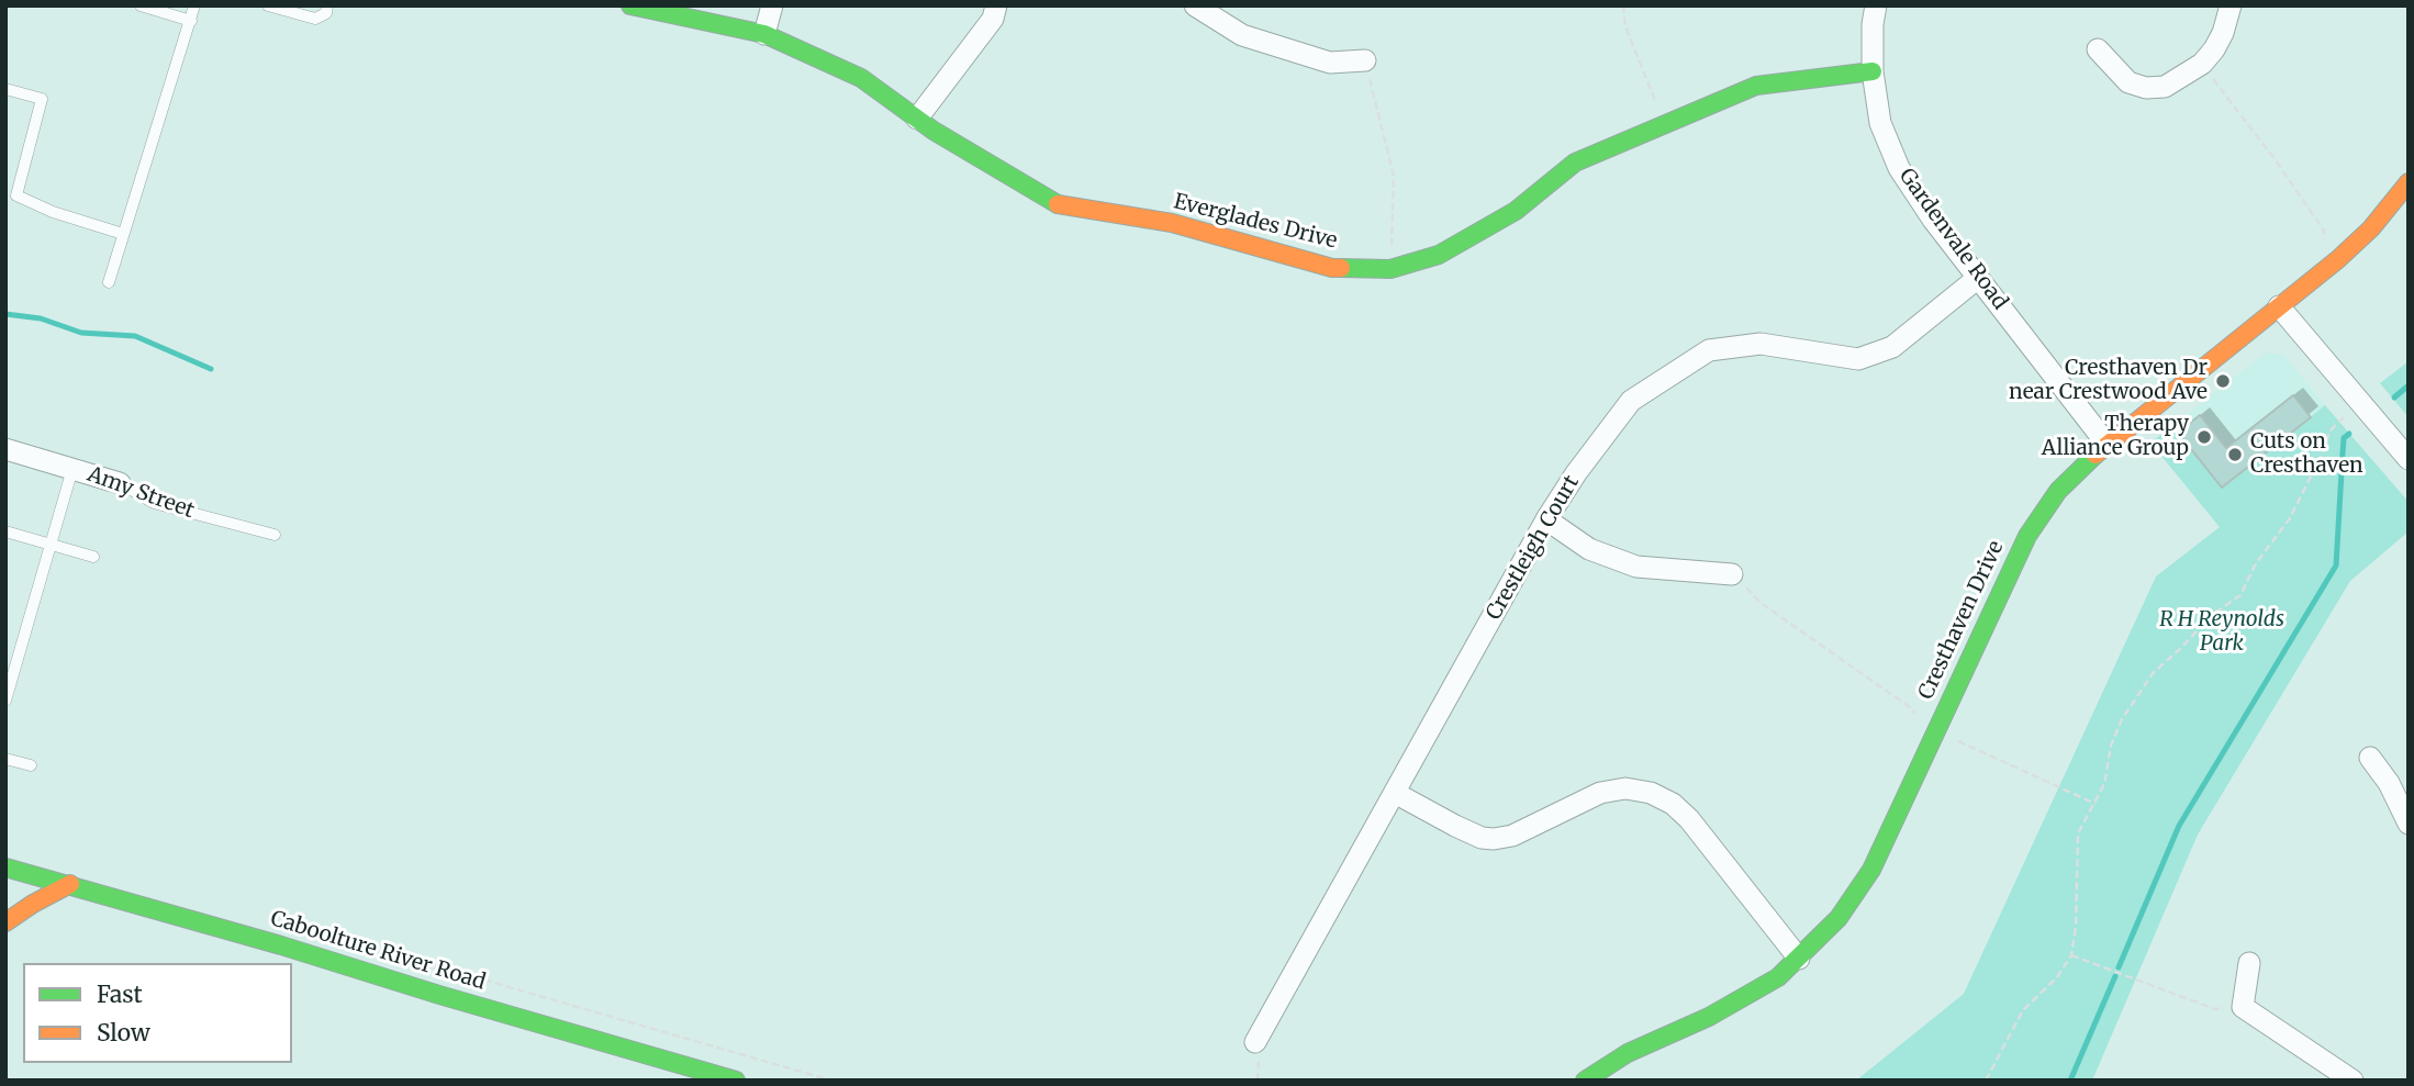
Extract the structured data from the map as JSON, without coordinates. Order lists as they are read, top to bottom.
{
  "streets": {
    "street": [
      "Everglades Drive",
      "Gardenvale Road",
      "Amy Street",
      "Crestleigh Court",
      "Cresthaven Drive",
      "Caboolture River Road"
    ]
  },
  "crossings": [
    ["Everglades Drive", "Gardenvale Road"],
    ["Gardenvale Road", "Crestleigh Court"],
    ["Gardenvale Road", "Cresthaven Drive"]
  ],
  "parks": ["R H Reynolds Park"],
  "places": ["Cresthaven Dr near Crestwood Ave", "Therapy Alliance Group", "Cuts on Cresthaven"],
  "legend": ["Fast", "Slow"]
}
